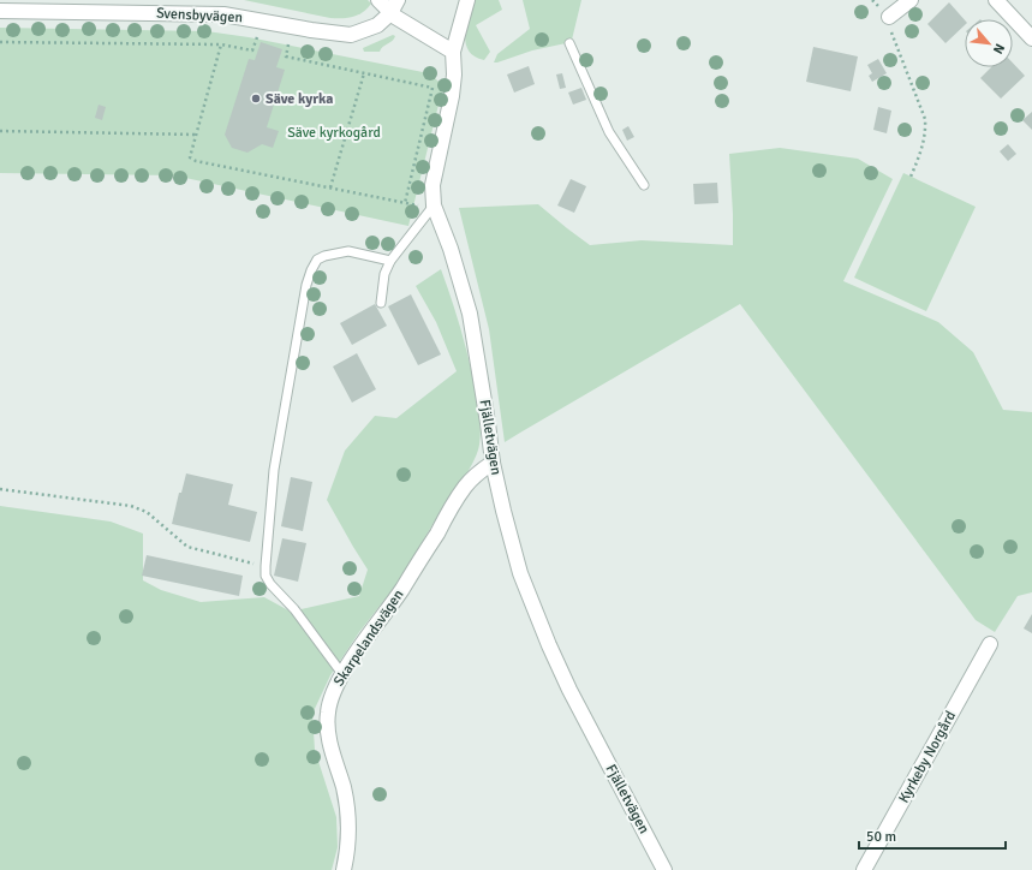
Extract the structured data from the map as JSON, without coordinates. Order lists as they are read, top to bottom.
{
  "streets": {
    "street": [
      "Svensbyvägen",
      "Fjälletvägen",
      "Skarpelandsvägen",
      "Kyrkeby Norgård"
    ]
  },
  "crossings": [
    ["Fjälletvägen", "Skarpelandsvägen"]
  ],
  "parks": ["Säve kyrkogård"],
  "places": ["Säve kyrka"],
  "scale_bar": "50 m",
  "north": "bottom right"
}
